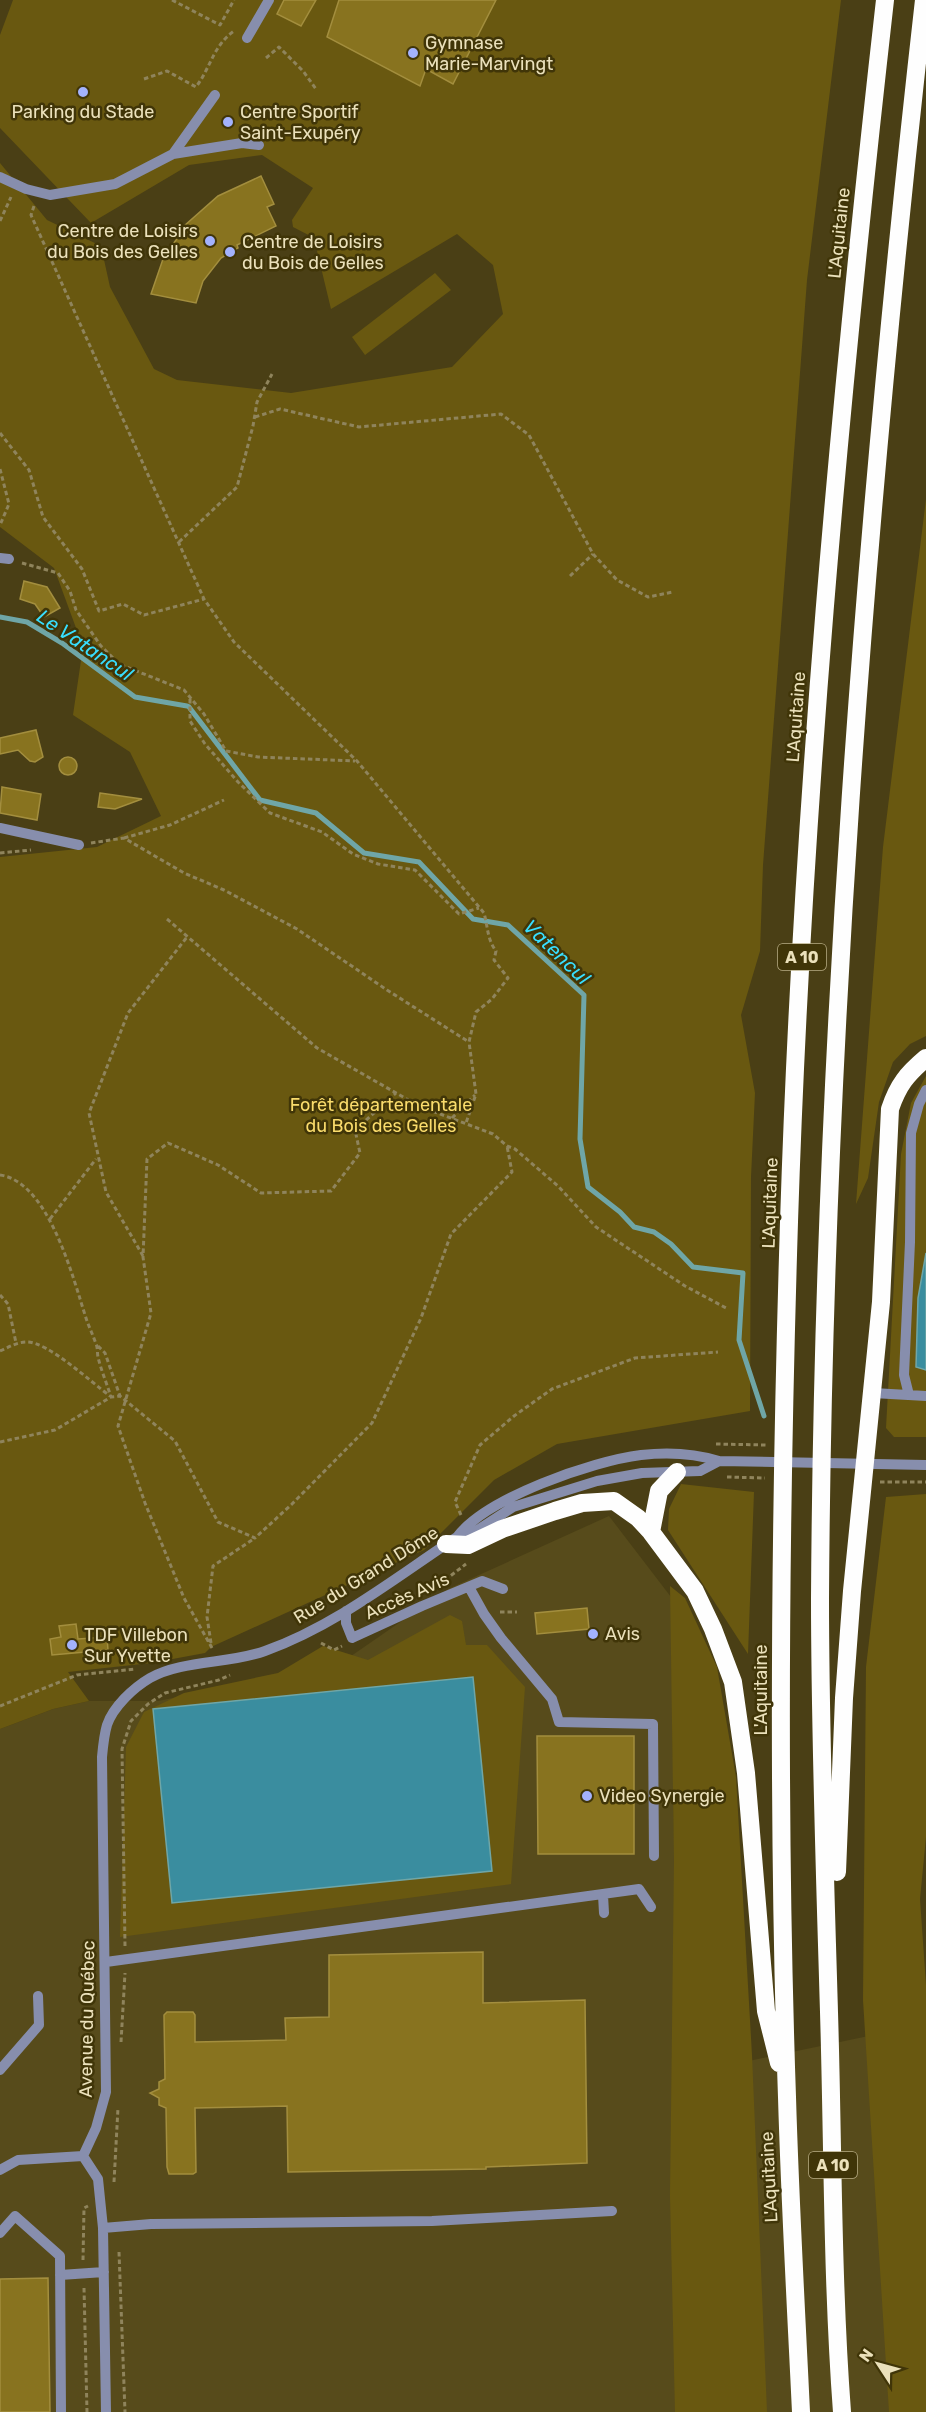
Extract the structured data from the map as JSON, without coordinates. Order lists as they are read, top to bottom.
{
  "streets": {
    "highway": ["L'Aquitaine", "A 10"],
    "street": ["Rue du Grand Dôme", "Accès Avis", "Avenue du Québec"]
  },
  "crossings": [
    ["Rue du Grand Dôme", "Accès Avis"],
    ["Rue du Grand Dôme", "Avenue du Québec"]
  ],
  "water": ["Le Vatancul", "Vatencul"],
  "parks": ["Forêt départementale du Bois des Gelles"],
  "places": [
    "Gymnase Marie-Marvingt",
    "Parking du Stade",
    "Centre Sportif Saint-Exupéry",
    "Centre de Loisirs du Bois des Gelles",
    "Centre de Loisirs du Bois de Gelles",
    "Avis",
    "TDF Villebon Sur Yvette",
    "Video Synergie"
  ],
  "north": "top left"
}
